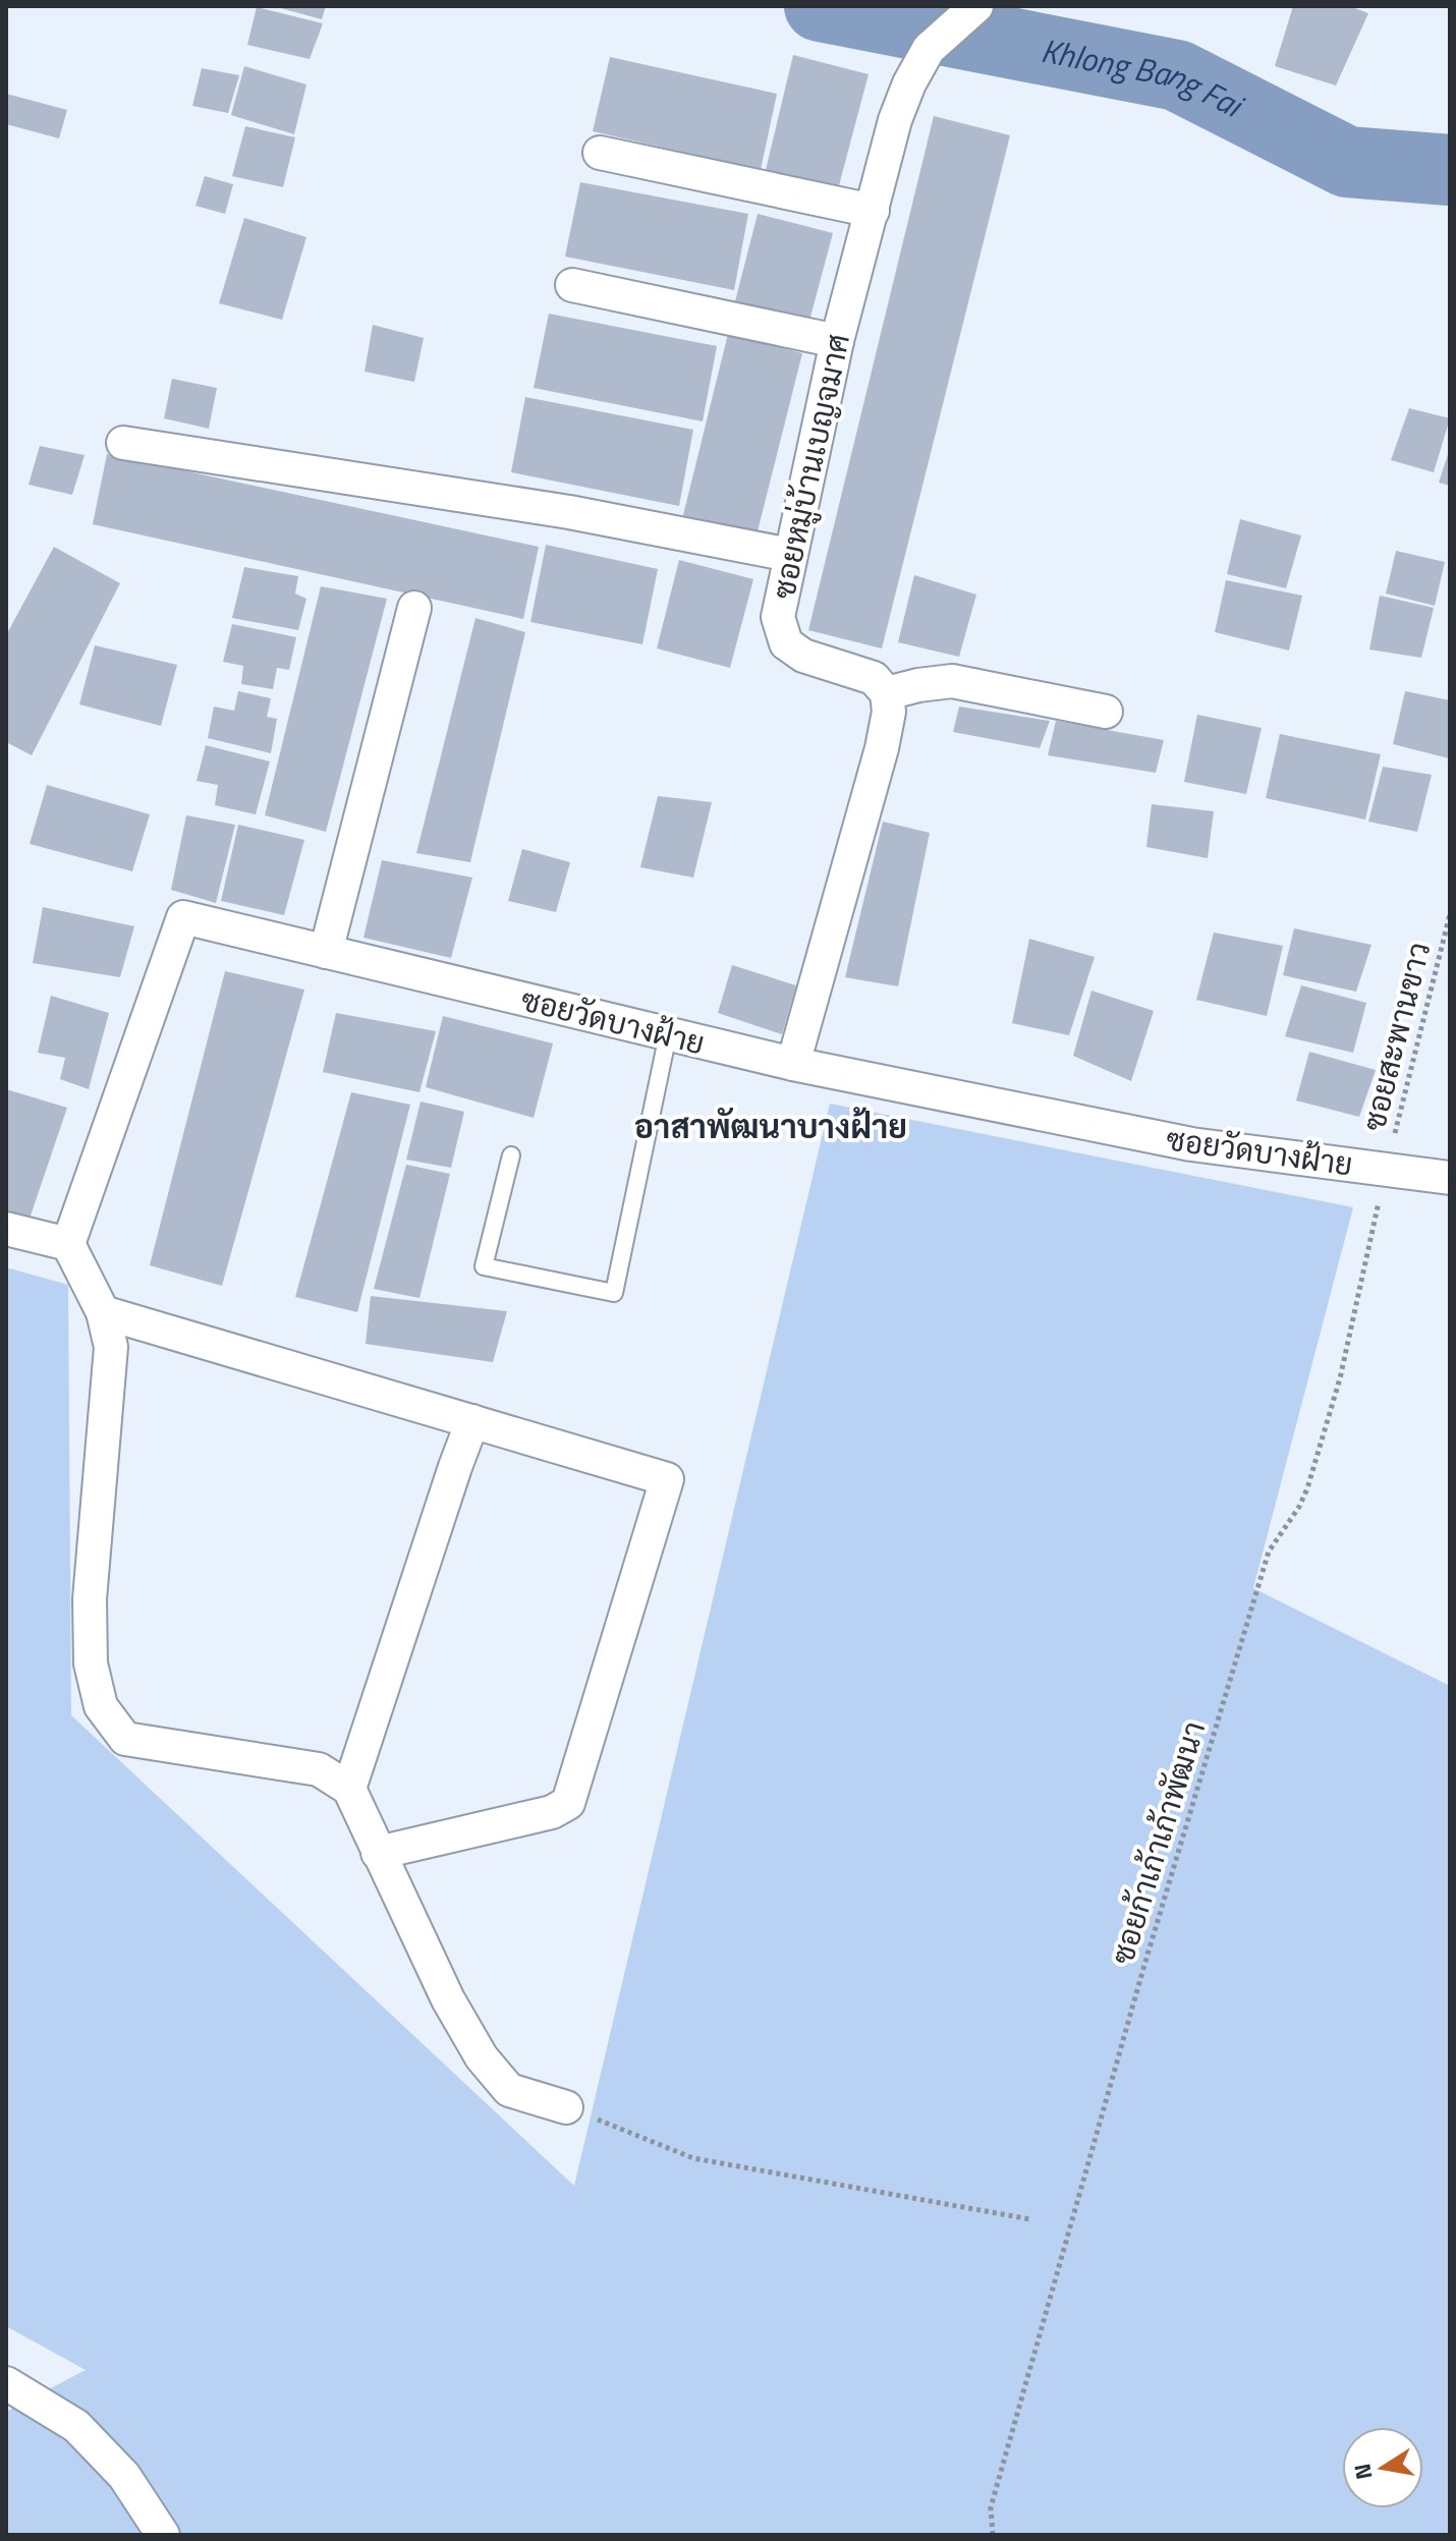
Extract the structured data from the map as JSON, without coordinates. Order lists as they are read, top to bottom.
{
  "streets": {
    "street": ["ซอยหมู่บ้านเบญจมาศ", "ซอยวัดบางฝ้าย"],
    "path": ["ซอยสะพานขาว", "ซอยก้าเก้าเก้าพัฒนา"]
  },
  "crossings": [
    ["ซอยวัดบางฝ้าย", "ซอยสะพานขาว"],
    ["ซอยวัดบางฝ้าย", "ซอยก้าเก้าเก้าพัฒนา"],
    ["ซอยสะพานขาว", "ซอยก้าเก้าเก้าพัฒนา"]
  ],
  "districts": ["อาสาพัฒนาบางฝ้าย"],
  "water": ["Khlong Bang Fai"],
  "north": "left"
}
